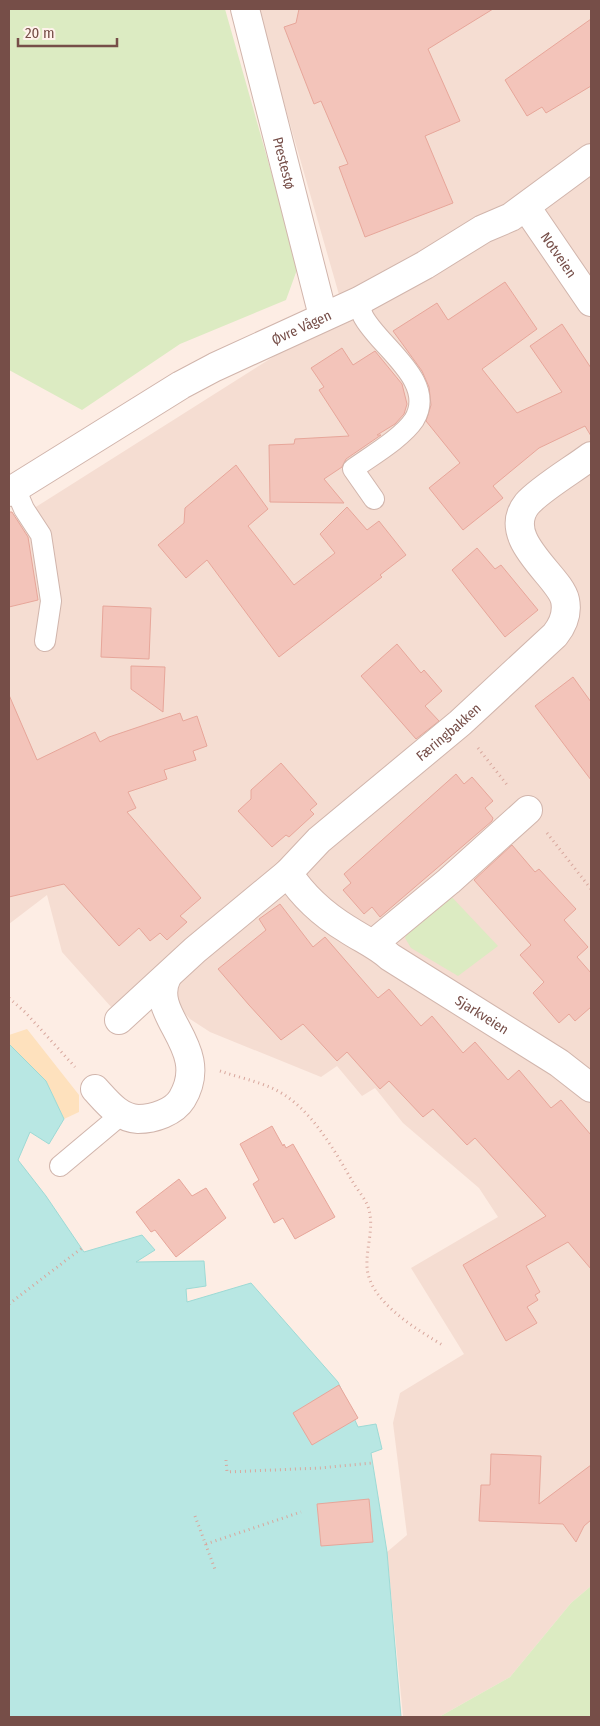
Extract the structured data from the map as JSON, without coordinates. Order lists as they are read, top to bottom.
{
  "streets": {
    "street": [
      "Prestestø",
      "Notveien",
      "Øvre Vågen",
      "Færingbakken",
      "Sjarkveien"
    ]
  },
  "crossings": [
    ["Prestestø", "Øvre Vågen"],
    ["Notveien", "Øvre Vågen"],
    ["Færingbakken", "Sjarkveien"]
  ],
  "scale_bar": "20 m"
}
